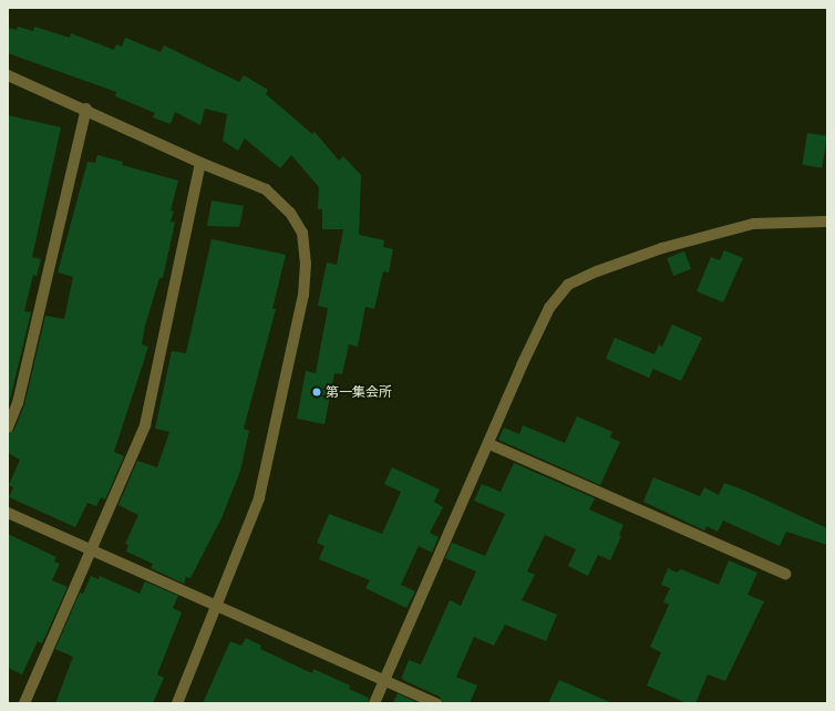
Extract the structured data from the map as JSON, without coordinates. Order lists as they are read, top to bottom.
{
  "places": ["第一集会所"]
}
